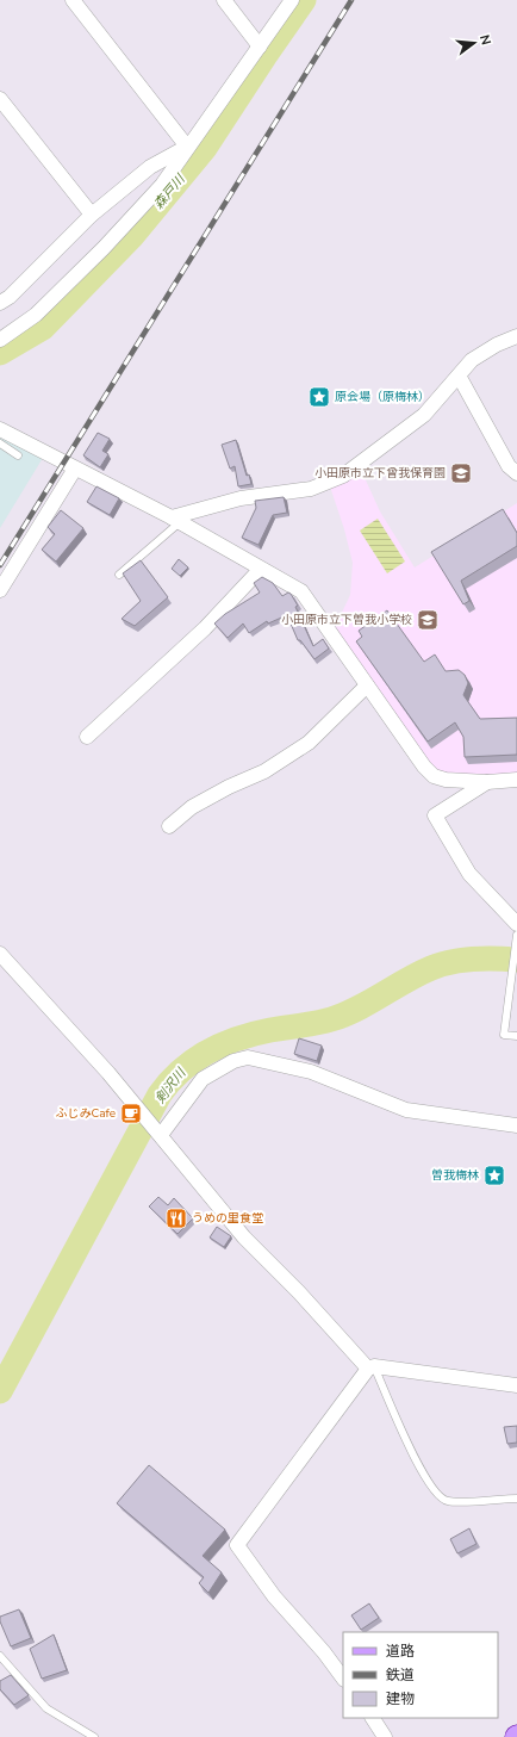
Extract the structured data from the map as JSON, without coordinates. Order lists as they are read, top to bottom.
{
  "water": ["森戸川", "剣沢川"],
  "places": {
    "place": ["原会場（原梅林）", "曽我梅林"],
    "school or university": ["小田原市立下曾我保育園", "小田原市立下曽我小学校"],
    "cafe": ["ふじみCafe"],
    "restaurant": ["うめの里食堂"]
  },
  "legend": ["道路", "鉄道", "建物"],
  "north": "right"
}
